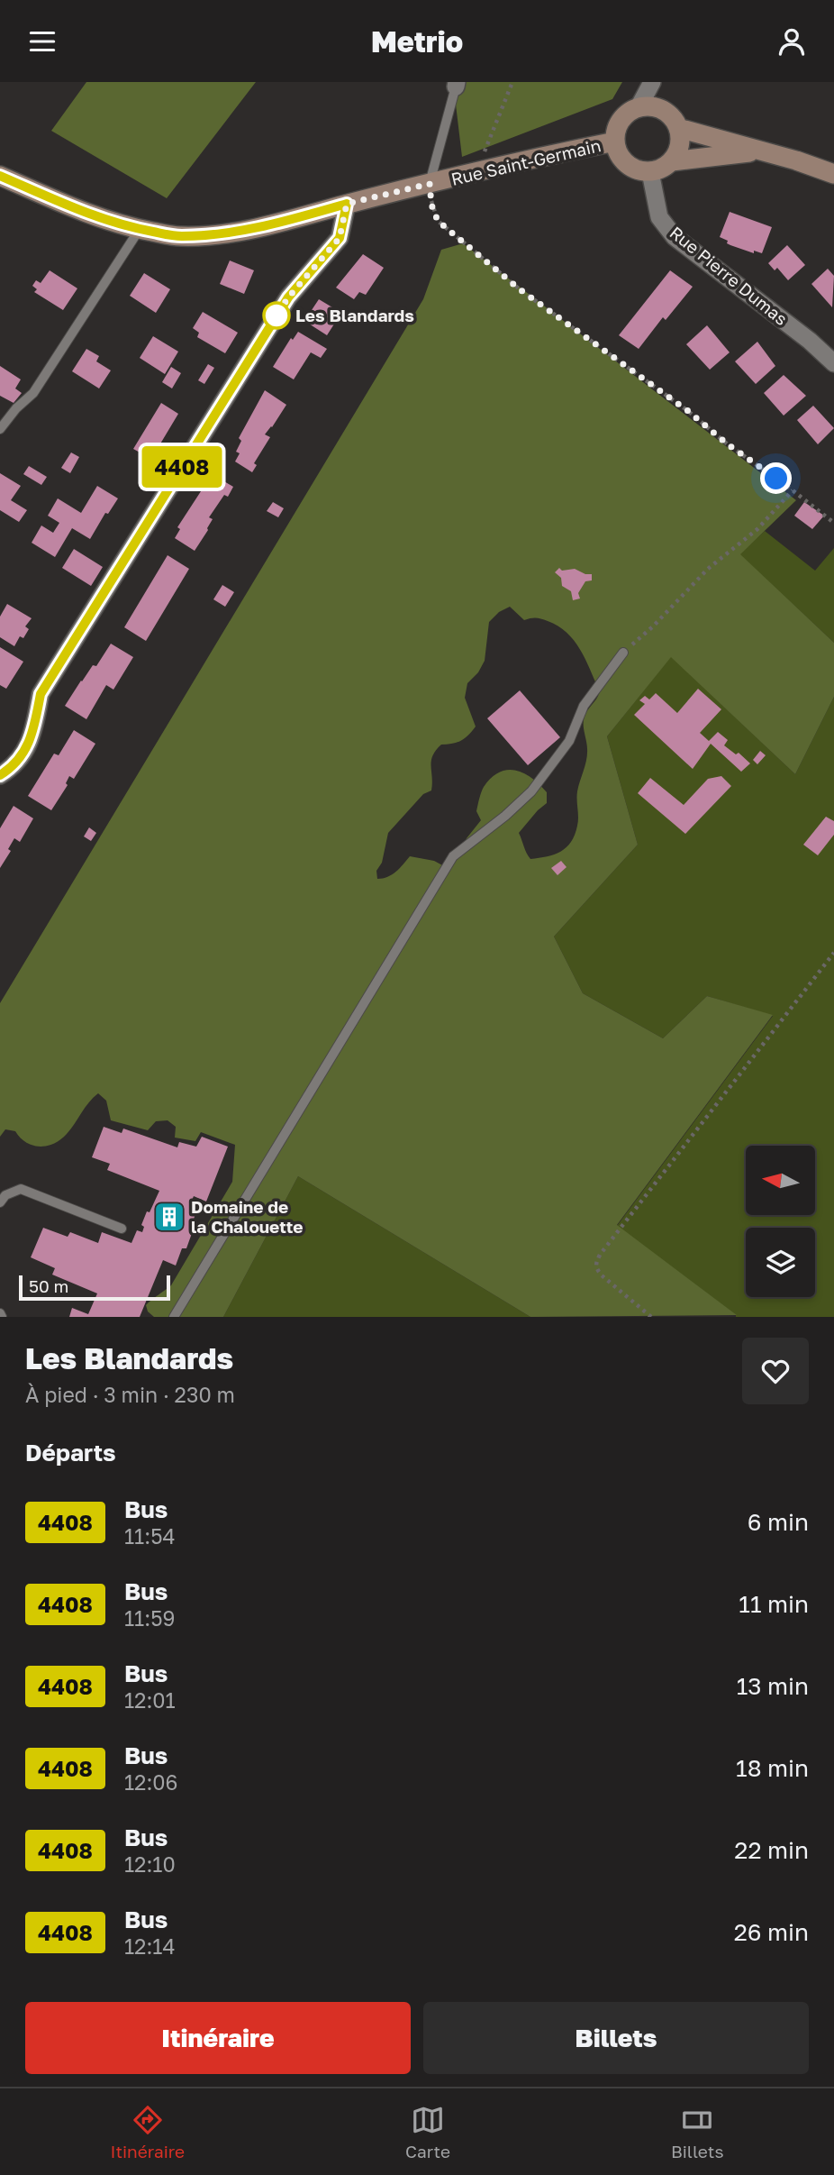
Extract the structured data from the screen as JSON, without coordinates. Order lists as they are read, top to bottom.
{
  "streets": {
    "main road": ["Rue Saint-Germain"],
    "street": ["Rue Pierre Dumas"]
  },
  "crossings": [
    ["Rue Saint-Germain", "Rue Pierre Dumas"]
  ],
  "places": {
    "other": ["Les Blandards"],
    "building": ["Domaine de la Chalouette"]
  },
  "lines": ["bus line 4408"],
  "scale_bar": "50 m",
  "north": "left",
  "page": {
    "header": "Metrio",
    "on_map": "4408",
    "scale": "50 m",
    "heading": [
      ["Les Blandards", "À pied · 3 min · 230 m"],
      "Départs"
    ],
    "list": [
      {
        "mark": "4408",
        "name": "Bus",
        "note": "11:54",
        "value": "6 min"
      },
      {
        "mark": "4408",
        "name": "Bus",
        "note": "11:59",
        "value": "11 min"
      },
      {
        "mark": "4408",
        "name": "Bus",
        "note": "12:01",
        "value": "13 min"
      },
      {
        "mark": "4408",
        "name": "Bus",
        "note": "12:06",
        "value": "18 min"
      },
      {
        "mark": "4408",
        "name": "Bus",
        "note": "12:10",
        "value": "22 min"
      },
      {
        "mark": "4408",
        "name": "Bus",
        "note": "12:14",
        "value": "26 min"
      }
    ],
    "buttons": ["Itinéraire", "Billets"],
    "tabs": ["Itinéraire", "Carte", "Billets"]
  }
}
